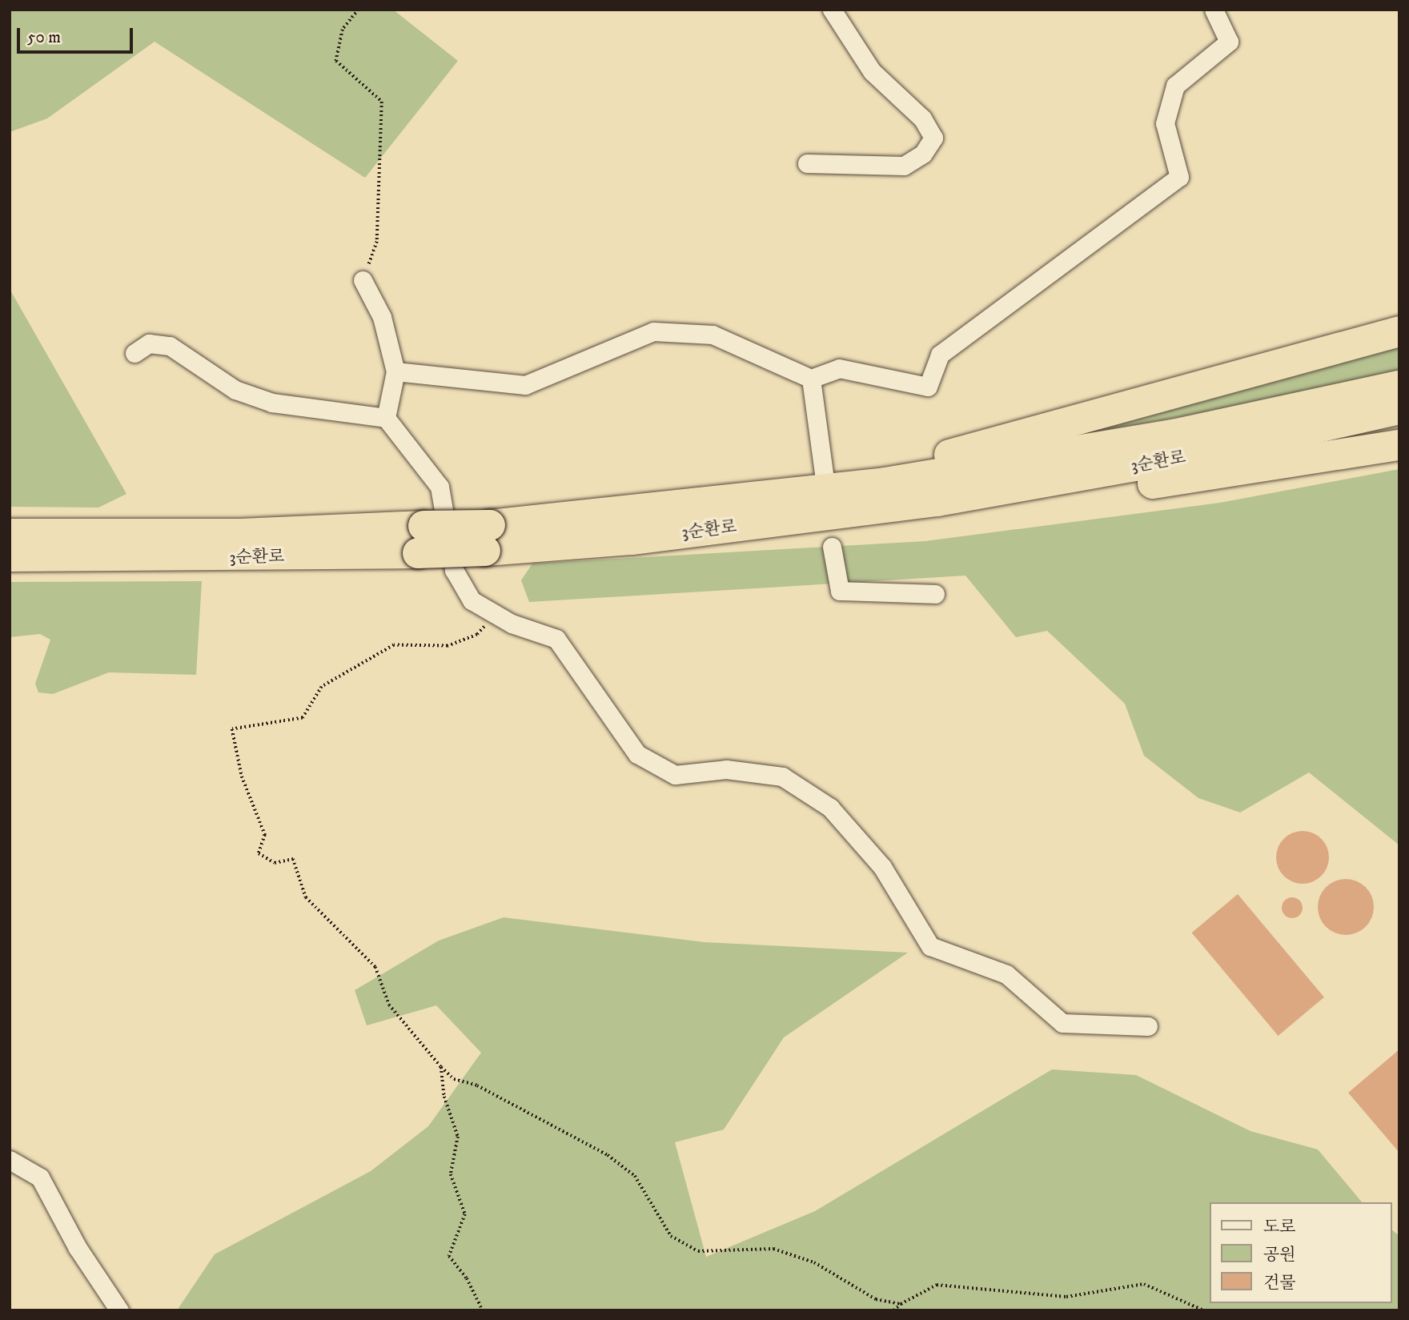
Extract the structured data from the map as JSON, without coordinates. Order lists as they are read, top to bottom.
{
  "streets": {
    "highway": ["3순환로"]
  },
  "legend": ["도로", "공원", "건물"],
  "scale_bar": "50 m"
}
